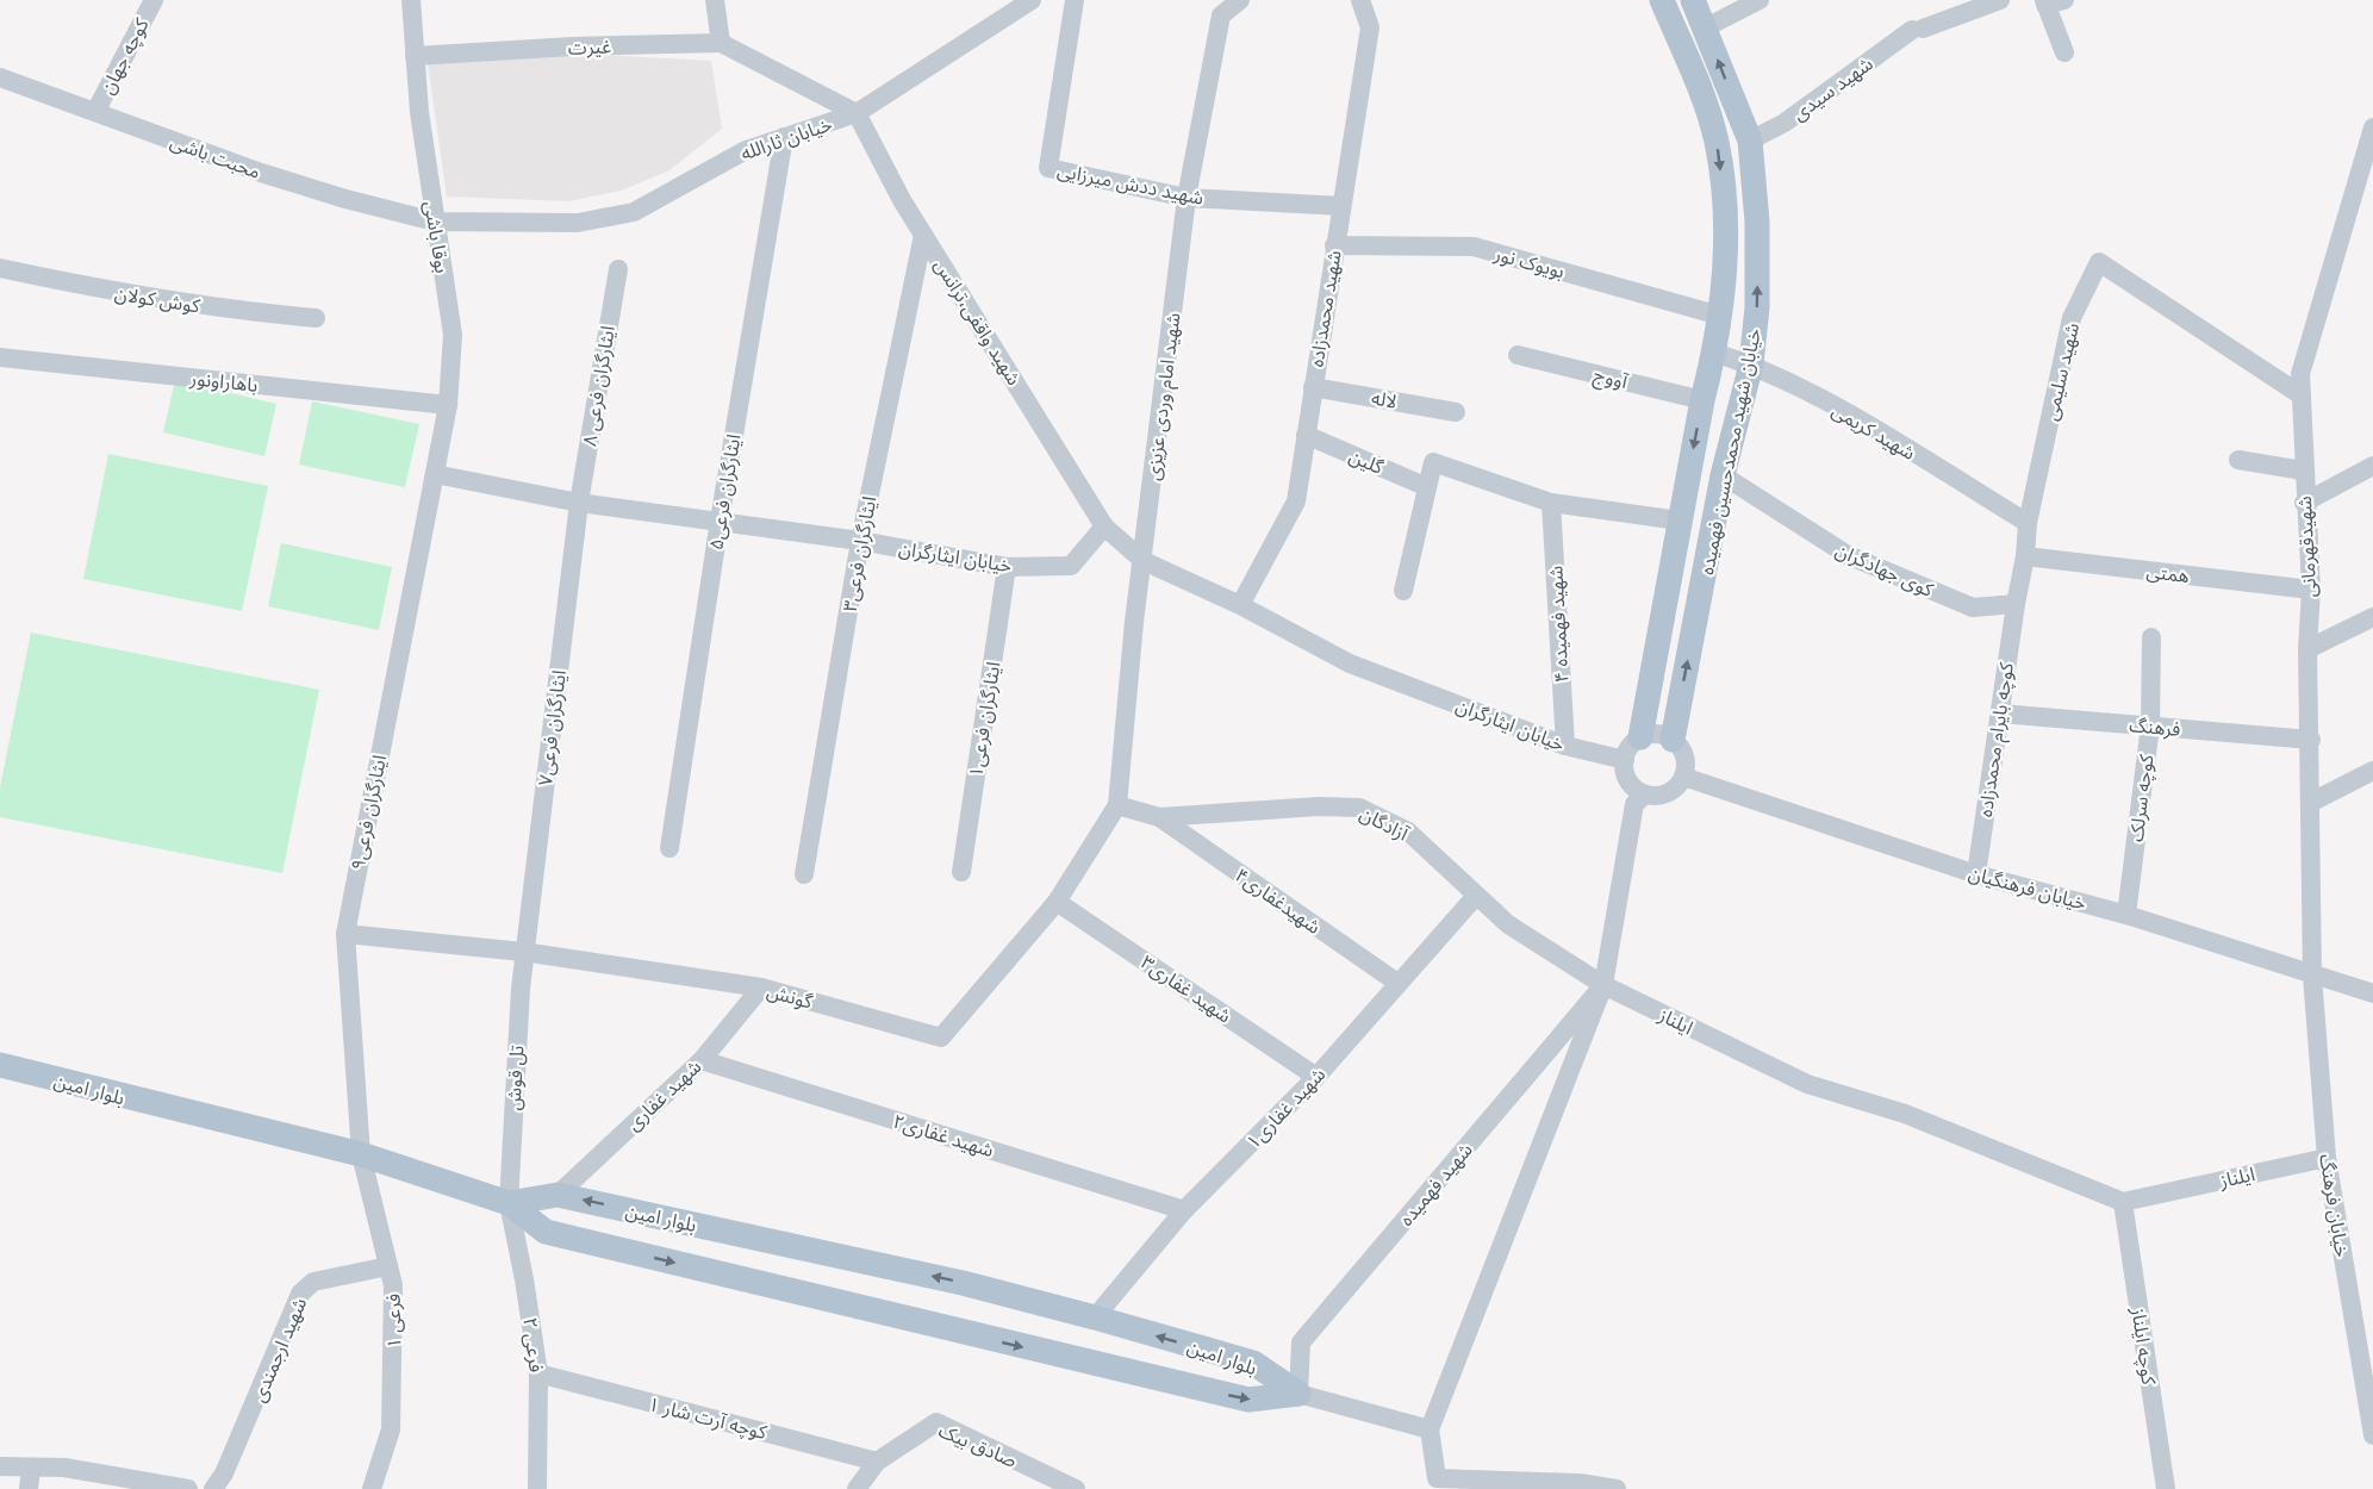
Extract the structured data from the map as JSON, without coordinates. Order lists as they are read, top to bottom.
{
  "streets": {
    "main road": ["خیابان شهید محمدحسین فهمیده", "بلوار امین"],
    "street": [
      "غیرت",
      "کوچه جهان",
      "شهید سیدی",
      "خیابان ثارالله",
      "محبت باشی",
      "شهید ددش میرزایی",
      "بوقا باشی",
      "بویوک نور",
      "کوش کولان",
      "شهید محمدزاده",
      "شهید واقفی،ترانس",
      "شهید سلیمی",
      "آووج",
      "باهاراونور",
      "ایثارگران فرعی ۸",
      "شهید امام وردی عزیزی",
      "لاله",
      "شهید کریمی",
      "گلین",
      "ایثارگران فرعی۵",
      "شهیدقهرمانی",
      "ایثارگران فرعی۳",
      "خیابان ایثارگران",
      "کوی جهادگران",
      "همتی",
      "شهید فهمیده ۴",
      "ایثارگران فرعی۱",
      "فرهنگ",
      "ایثارگران فرعی۷",
      "کوچه بایرام محمدزاده",
      "کوچه سرلک",
      "ایثارگران فرعی۹",
      "آزادگان",
      "خیابان فرهنگیان",
      "شهیدغفاری۴",
      "شهید غفاری۳",
      "گونش",
      "ایلناز",
      "تل قوش",
      "شهید غفاری",
      "شهید غفاری۱",
      "شهید غفاری۲",
      "شهید فهمیده",
      "خیابان فرهنگ",
      "فرعی ۱",
      "فرعی ۲",
      "کوچه ایلناز",
      "شهید ارجمندی",
      "کوچه آرت شار ۱",
      "صادق بیک"
    ]
  },
  "crossings": [
    ["غیرت", "بوقا باشی"],
    ["کوچه جهان", "محبت باشی"],
    ["شهید سیدی", "خیابان شهید محمدحسین فهمیده"],
    ["خیابان ثارالله", "محبت باشی"],
    ["خیابان ثارالله", "بوقا باشی"],
    ["خیابان ثارالله", "شهید واقفی،ترانس"],
    ["خیابان ثارالله", "ایثارگران فرعی۵"],
    ["محبت باشی", "بوقا باشی"],
    ["شهید ددش میرزایی", "شهید محمدزاده"],
    ["شهید ددش میرزایی", "شهید امام وردی عزیزی"],
    ["بوقا باشی", "باهاراونور"],
    ["بوقا باشی", "خیابان ایثارگران"],
    ["بوقا باشی", "ایثارگران فرعی۹"],
    ["بویوک نور", "شهید محمدزاده"],
    ["بویوک نور", "خیابان شهید محمدحسین فهمیده"],
    ["شهید محمدزاده", "لاله"],
    ["شهید محمدزاده", "گلین"],
    ["شهید محمدزاده", "خیابان ایثارگران"],
    ["شهید واقفی،ترانس", "ایثارگران فرعی۳"],
    ["شهید واقفی،ترانس", "خیابان ایثارگران"],
    ["شهید سلیمی", "شهید کریمی"],
    ["شهید سلیمی", "شهیدقهرمانی"],
    ["شهید سلیمی", "همتی"],
    ["آووج", "خیابان شهید محمدحسین فهمیده"],
    ["ایثارگران فرعی ۸", "خیابان ایثارگران"],
    ["ایثارگران فرعی ۸", "ایثارگران فرعی۷"],
    ["شهید امام وردی عزیزی", "خیابان ایثارگران"],
    ["شهید امام وردی عزیزی", "آزادگان"],
    ["شهید امام وردی عزیزی", "گونش"],
    ["شهید کریمی", "خیابان شهید محمدحسین فهمیده"],
    ["خیابان شهید محمدحسین فهمیده", "خیابان ایثارگران"],
    ["خیابان شهید محمدحسین فهمیده", "کوی جهادگران"],
    ["خیابان شهید محمدحسین فهمیده", "خیابان فرهنگیان"],
    ["ایثارگران فرعی۵", "خیابان ایثارگران"],
    ["شهیدقهرمانی", "همتی"],
    ["شهیدقهرمانی", "فرهنگ"],
    ["شهیدقهرمانی", "خیابان فرهنگیان"],
    ["شهیدقهرمانی", "خیابان فرهنگ"],
    ["ایثارگران فرعی۳", "خیابان ایثارگران"],
    ["خیابان ایثارگران", "شهید فهمیده ۴"],
    ["خیابان ایثارگران", "ایثارگران فرعی۱"],
    ["خیابان ایثارگران", "ایثارگران فرعی۷"],
    ["خیابان ایثارگران", "ایثارگران فرعی۹"],
    ["خیابان ایثارگران", "خیابان فرهنگیان"],
    ["کوی جهادگران", "کوچه بایرام محمدزاده"],
    ["فرهنگ", "کوچه بایرام محمدزاده"],
    ["فرهنگ", "کوچه سرلک"],
    ["ایثارگران فرعی۷", "گونش"],
    ["ایثارگران فرعی۷", "تل قوش"],
    ["کوچه بایرام محمدزاده", "خیابان فرهنگیان"],
    ["کوچه سرلک", "خیابان فرهنگیان"],
    ["ایثارگران فرعی۹", "گونش"],
    ["ایثارگران فرعی۹", "بلوار امین"],
    ["ایثارگران فرعی۹", "فرعی ۱"],
    ["آزادگان", "شهیدغفاری۴"],
    ["آزادگان", "گونش"],
    ["آزادگان", "ایلناز"],
    ["آزادگان", "شهید غفاری۱"],
    ["آزادگان", "شهید فهمیده"],
    ["خیابان فرهنگیان", "خیابان فرهنگ"],
    ["شهیدغفاری۴", "شهید غفاری۱"],
    ["شهید غفاری۳", "گونش"],
    ["شهید غفاری۳", "شهید غفاری۱"],
    ["گونش", "تل قوش"],
    ["گونش", "شهید غفاری"],
    ["ایلناز", "شهید فهمیده"],
    ["ایلناز", "خیابان فرهنگ"],
    ["ایلناز", "کوچه ایلناز"],
    ["تل قوش", "بلوار امین"],
    ["تل قوش", "فرعی ۲"],
    ["بلوار امین", "شهید غفاری"],
    ["بلوار امین", "شهید غفاری۱"],
    ["بلوار امین", "شهید فهمیده"],
    ["بلوار امین", "فرعی ۱"],
    ["بلوار امین", "فرعی ۲"],
    ["شهید غفاری", "شهید غفاری۲"],
    ["شهید غفاری۱", "شهید غفاری۲"],
    ["فرعی ۱", "شهید ارجمندی"],
    ["فرعی ۲", "کوچه آرت شار ۱"],
    ["کوچه آرت شار ۱", "صادق بیک"]
  ]
}
